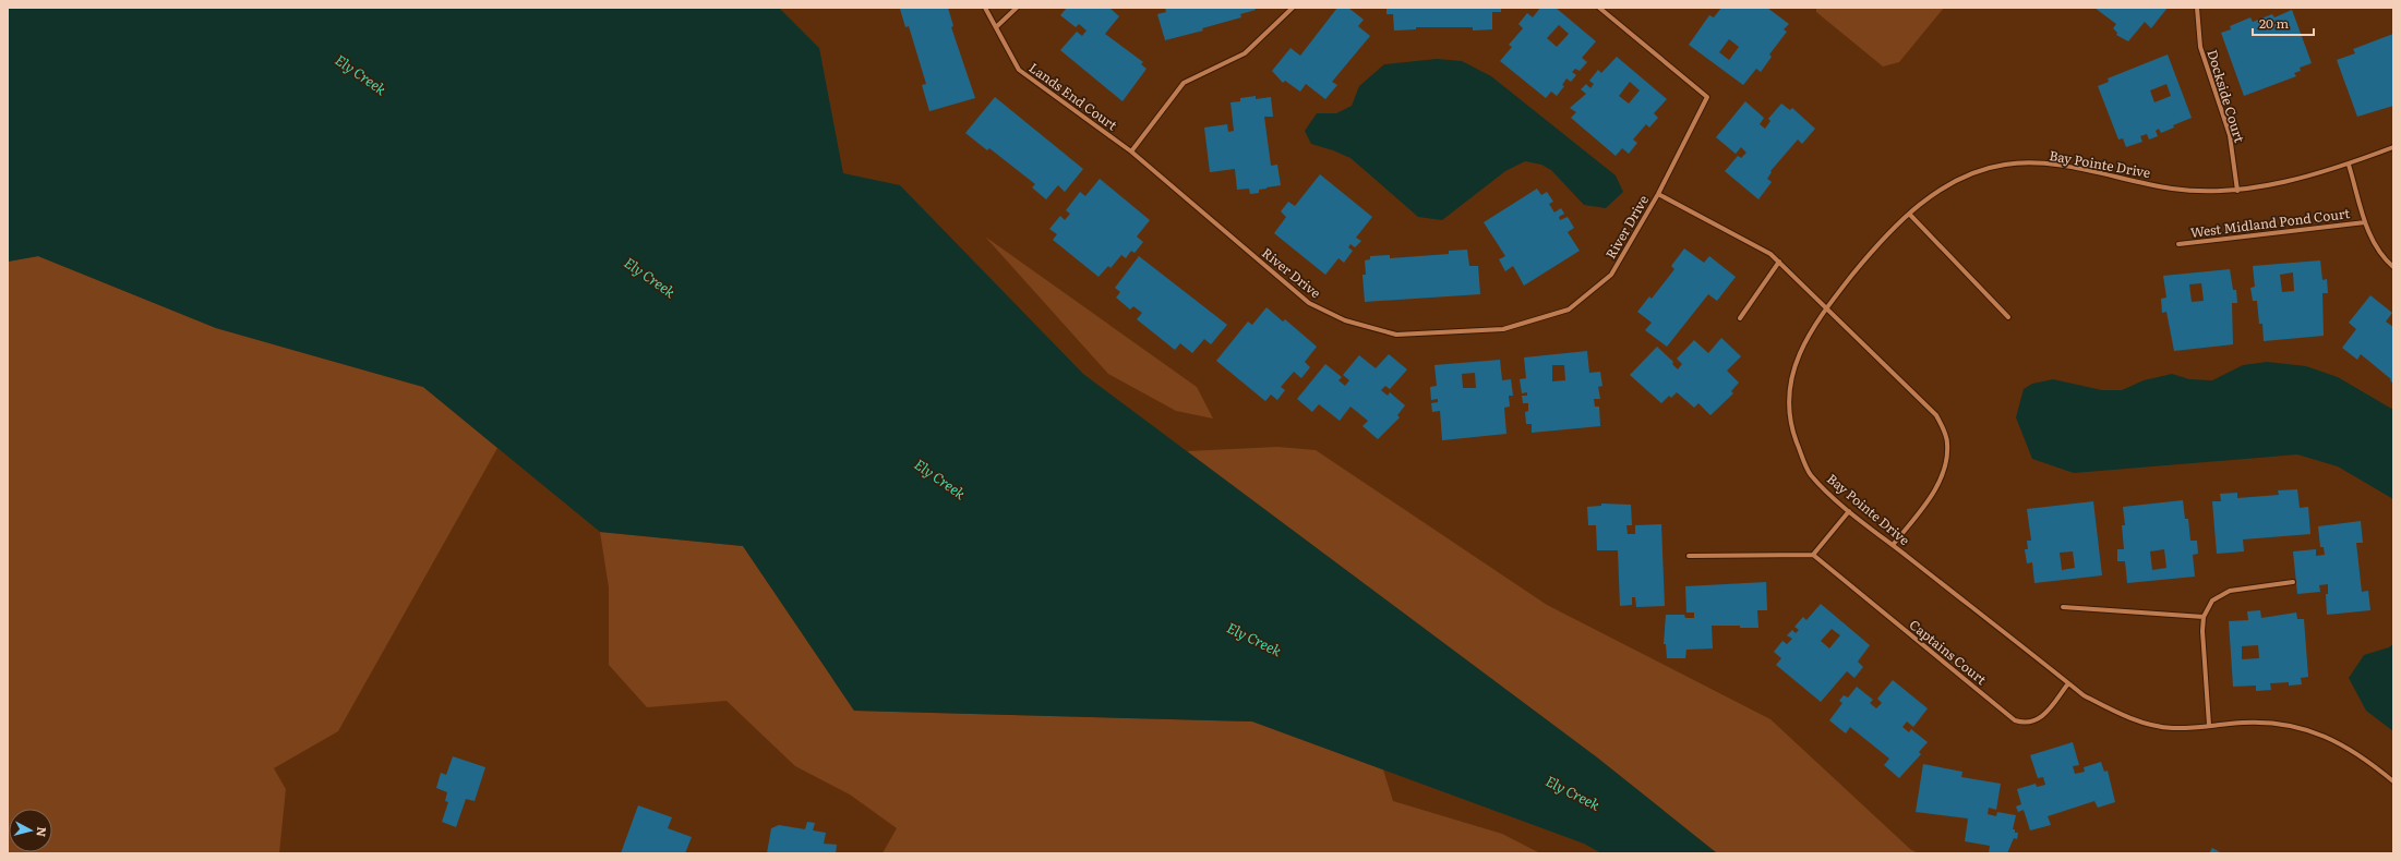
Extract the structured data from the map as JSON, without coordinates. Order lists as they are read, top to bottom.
{
  "streets": {
    "street": [
      "Lands End Court",
      "Dockside Court",
      "Bay Pointe Drive",
      "West Midland Pond Court",
      "River Drive",
      "Captains Court"
    ]
  },
  "crossings": [
    ["Lands End Court", "River Drive"],
    ["Dockside Court", "Bay Pointe Drive"],
    ["Bay Pointe Drive", "West Midland Pond Court"],
    ["Bay Pointe Drive", "River Drive"],
    ["Bay Pointe Drive", "Captains Court"]
  ],
  "water": ["Ely Creek"],
  "scale_bar": "20 m",
  "north": "right"
}
